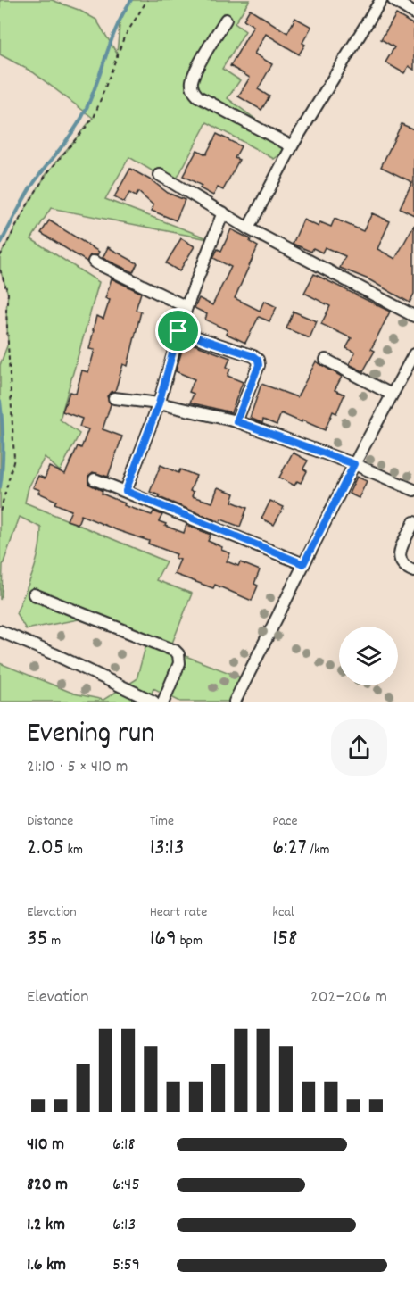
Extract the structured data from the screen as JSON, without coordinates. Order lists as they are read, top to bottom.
{
  "page": {
    "heading": ["Evening run", "21:10 · 5 × 410 m"],
    "stats": [
      ["Distance", "2.05 km"],
      ["Time", "13:13"],
      ["Pace", "6:27 /km"],
      ["Elevation", "35 m"],
      ["Heart rate", "169 bpm"],
      ["kcal", "158"]
    ],
    "chart": ["Elevation", "202–206 m"],
    "list": [
      {
        "name": "410 m",
        "note": "6:18"
      },
      {
        "name": "820 m",
        "note": "6:45"
      },
      {
        "name": "1.2 km",
        "note": "6:13"
      },
      {
        "name": "1.6 km",
        "note": "5:59"
      }
    ]
  }
}
